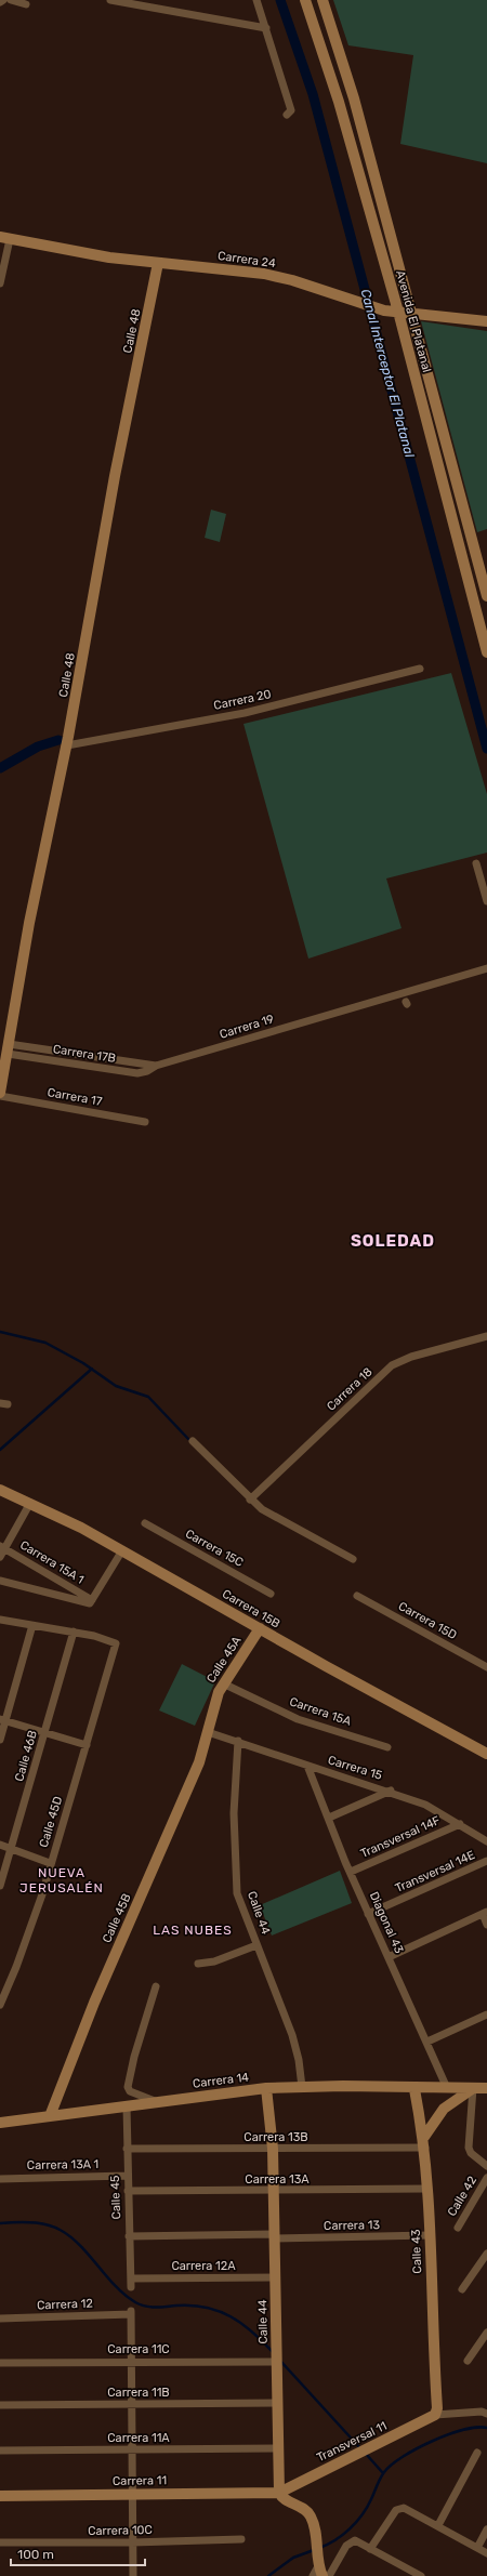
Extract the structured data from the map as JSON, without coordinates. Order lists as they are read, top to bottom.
{
  "streets": {
    "street": [
      "Carrera 24",
      "Avenida El Platanal",
      "Calle 48",
      "Carrera 20",
      "Carrera 19",
      "Carrera 17",
      "Carrera 18",
      "Carrera 15C",
      "Carrera 15A 1",
      "Carrera 15B",
      "Carrera 15D",
      "Calle 45A",
      "Carrera 15A",
      "Calle 46B",
      "Carrera 15",
      "Calle 45D",
      "Transversal 14F",
      "Transversal 14E",
      "Calle 44",
      "Calle 45B",
      "Diagonal 43",
      "Carrera 14",
      "Carrera 13B",
      "Carrera 13A 1",
      "Carrera 13A",
      "Calle 42",
      "Calle 45",
      "Carrera 13",
      "Calle 43",
      "Carrera 12A",
      "Carrera 12",
      "Carrera 11C",
      "Carrera 11B",
      "Carrera 11A",
      "Transversal 11",
      "Carrera 11",
      "Carrera 10C"
    ]
  },
  "crossings": [
    ["Carrera 24", "Avenida El Platanal"],
    ["Carrera 24", "Calle 48"],
    ["Calle 48", "Carrera 20"],
    ["Calle 48", "Carrera 19"],
    ["Carrera 15B", "Calle 45A"],
    ["Calle 45A", "Carrera 15A"],
    ["Calle 45A", "Carrera 15"],
    ["Calle 45A", "Calle 45B"],
    ["Calle 46B", "Calle 45D"],
    ["Carrera 15", "Transversal 14F"],
    ["Carrera 15", "Calle 44"],
    ["Carrera 15", "Calle 45B"],
    ["Carrera 15", "Diagonal 43"],
    ["Transversal 14F", "Diagonal 43"],
    ["Transversal 14E", "Diagonal 43"],
    ["Calle 44", "Carrera 14"],
    ["Calle 44", "Carrera 13B"],
    ["Calle 44", "Carrera 13A"],
    ["Calle 44", "Carrera 13"],
    ["Calle 44", "Carrera 12A"],
    ["Calle 44", "Carrera 11C"],
    ["Calle 44", "Carrera 11B"],
    ["Calle 44", "Carrera 11A"],
    ["Calle 44", "Transversal 11"],
    ["Calle 44", "Carrera 11"],
    ["Calle 45B", "Carrera 14"],
    ["Diagonal 43", "Carrera 14"],
    ["Carrera 14", "Calle 45"],
    ["Carrera 14", "Calle 43"],
    ["Carrera 13B", "Calle 45"],
    ["Carrera 13B", "Calle 43"],
    ["Carrera 13A 1", "Calle 45"],
    ["Carrera 13A", "Calle 45"],
    ["Carrera 13A", "Calle 43"],
    ["Calle 45", "Carrera 13"],
    ["Calle 45", "Carrera 12A"],
    ["Carrera 13", "Calle 43"],
    ["Calle 43", "Transversal 11"],
    ["Carrera 12", "Carrera 11C"],
    ["Transversal 11", "Carrera 11"]
  ],
  "districts": ["SOLEDAD", "NUEVA JERUSALÉN", "LAS NUBES"],
  "water": ["Canal Interceptor El Platanal"],
  "scale_bar": "100 m"
}
